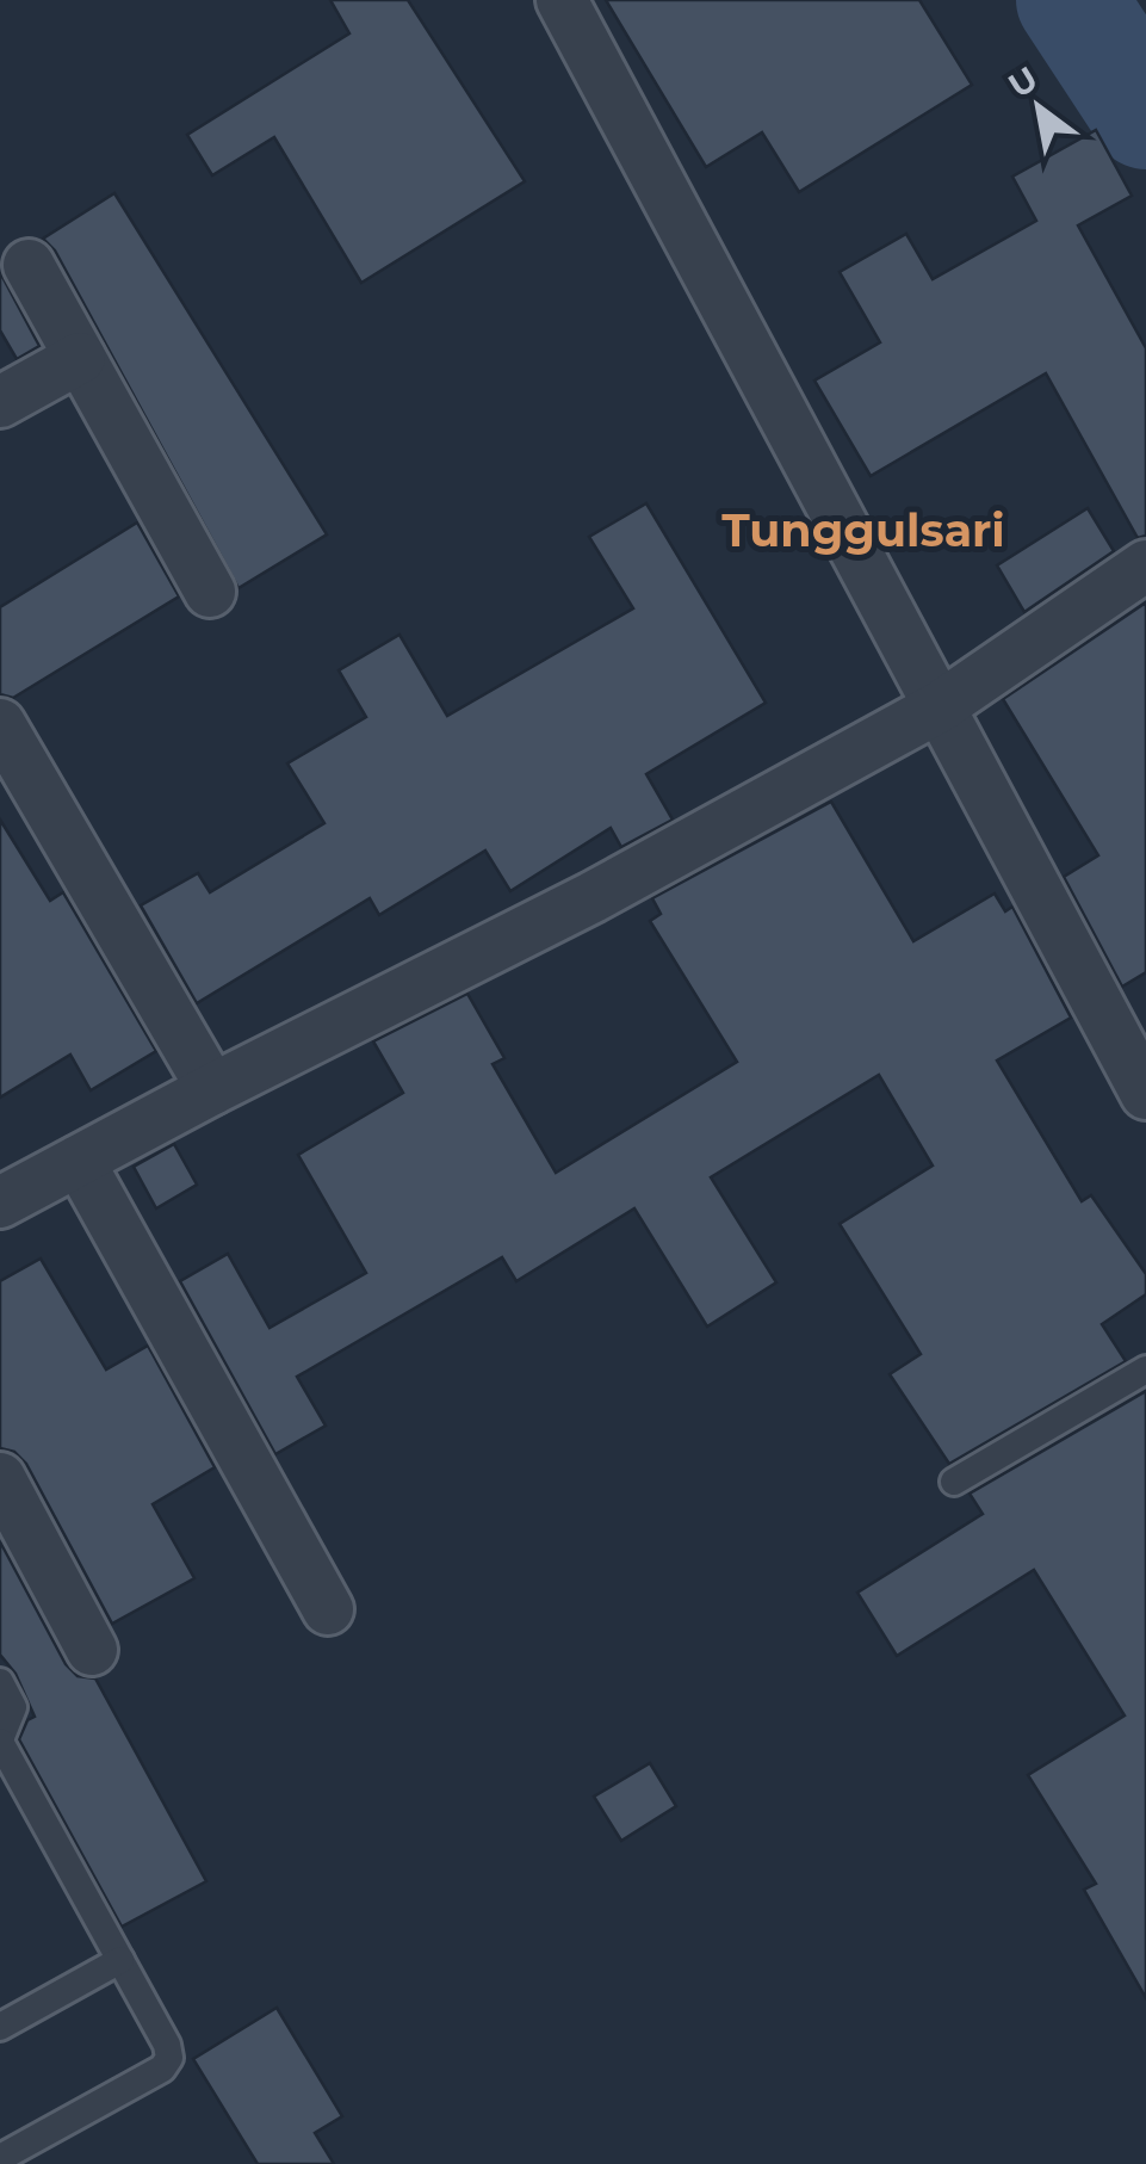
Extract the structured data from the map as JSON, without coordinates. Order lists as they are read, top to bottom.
{
  "districts": ["Tunggulsari"],
  "north": "top left"
}
